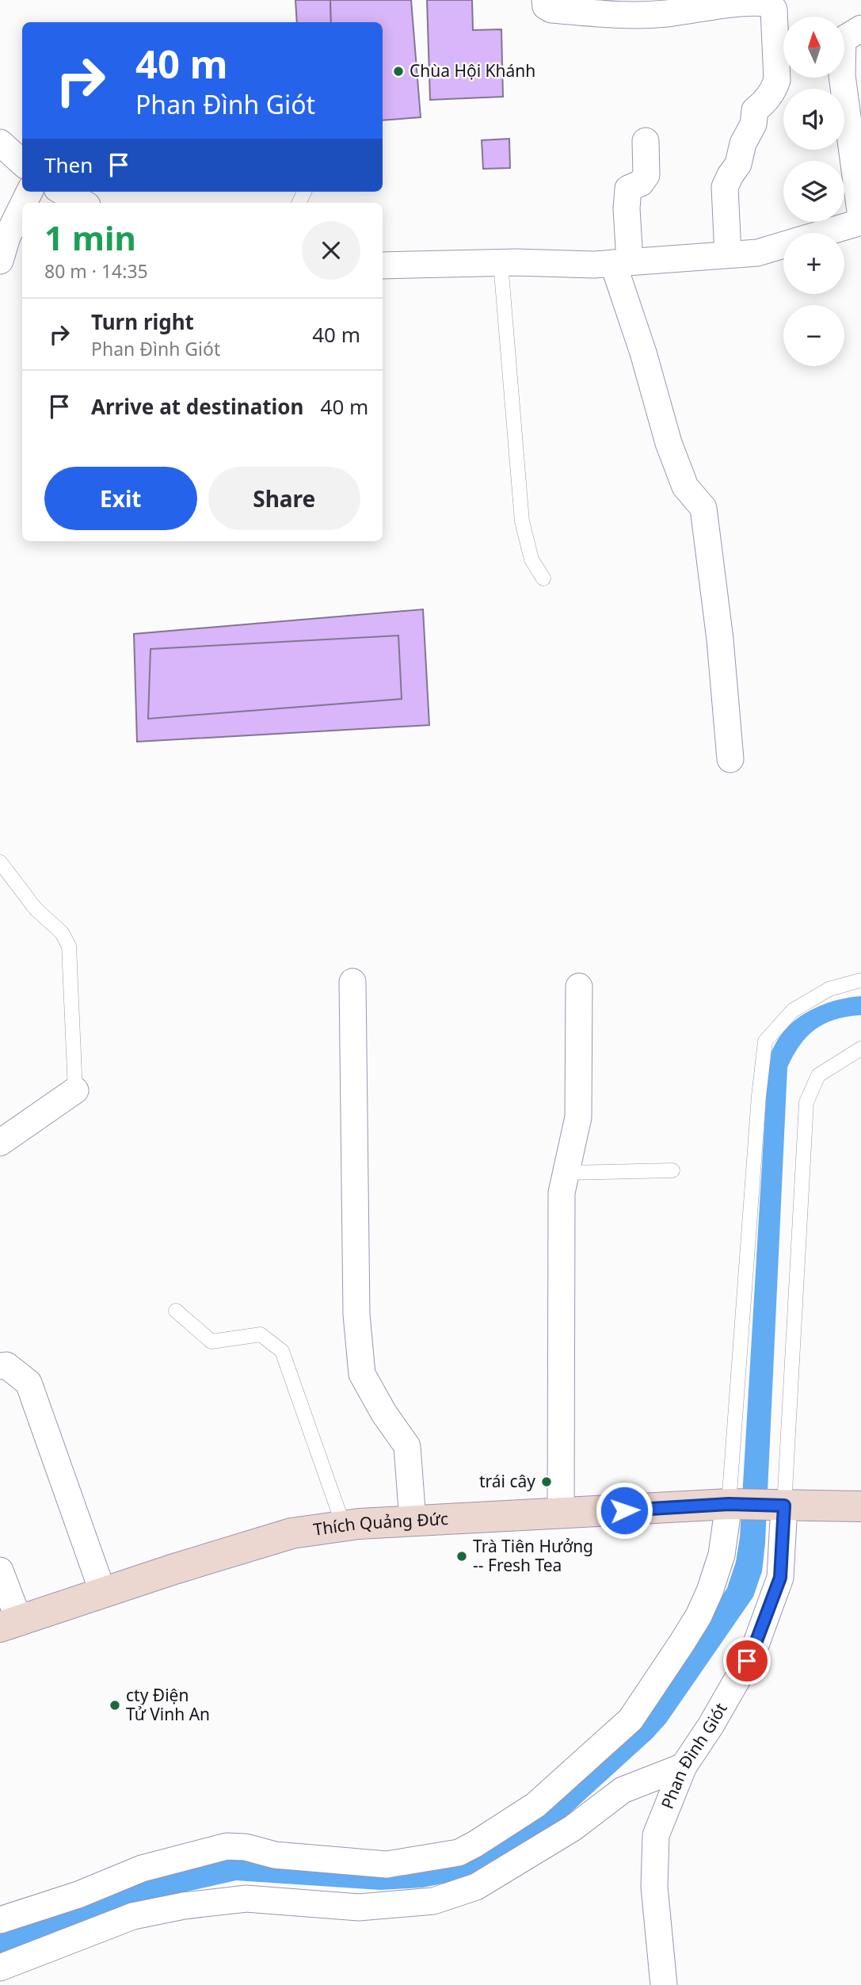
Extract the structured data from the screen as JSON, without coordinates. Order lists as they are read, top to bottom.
{
  "streets": {
    "street": ["Thích Quảng Đức", "Phan Đình Giót"]
  },
  "crossings": [
    ["Thích Quảng Đức", "Phan Đình Giót"]
  ],
  "places": [
    "Chùa Hội Khánh",
    "trái cây",
    "Trà Tiên Hưởng -- Fresh Tea",
    "cty Điện Tử Vinh An"
  ],
  "north": "top",
  "page": {
    "map_buttons": ["+", "−"],
    "turn": ["40 m", "Phan Đình Giót"],
    "then": "Then",
    "heading": ["1 min", "80 m · 14:35"],
    "list": [
      {
        "name": "Turn right",
        "note": "Phan Đình Giót",
        "value": "40 m"
      },
      {
        "name": "Arrive at destination",
        "value": "40 m"
      }
    ],
    "buttons": ["Exit", "Share"]
  }
}
